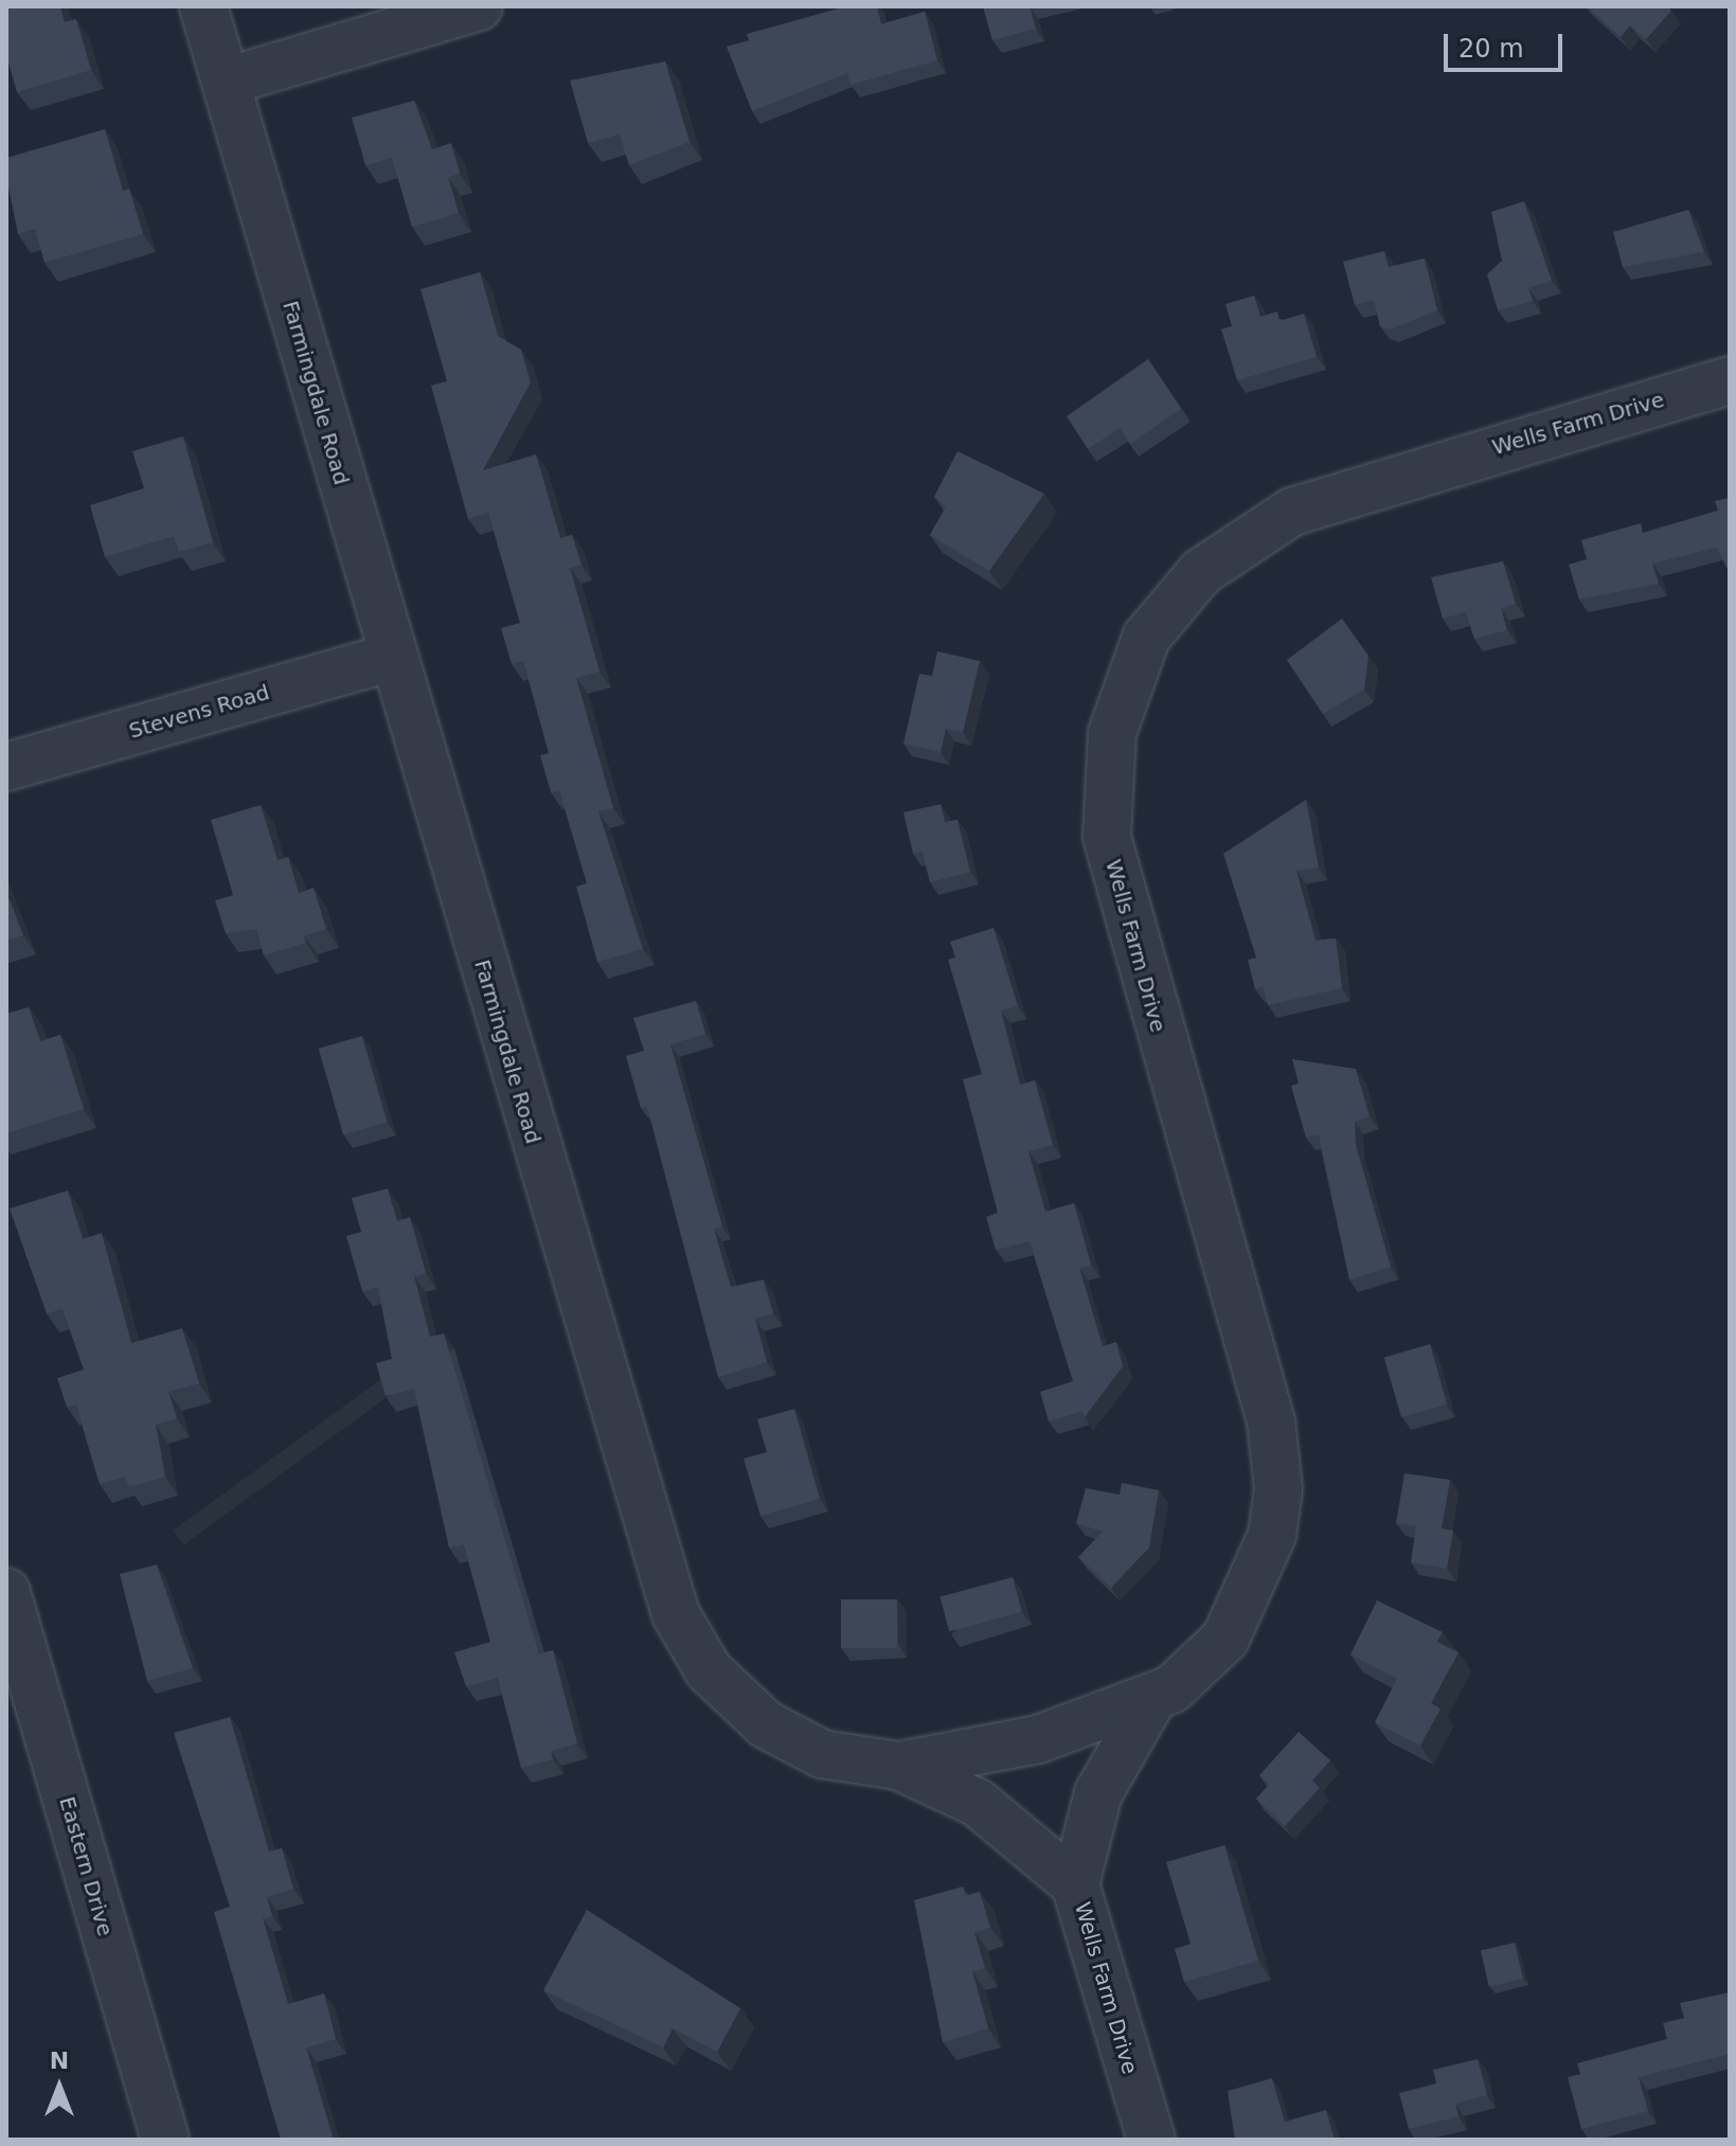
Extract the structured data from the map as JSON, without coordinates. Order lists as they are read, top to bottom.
{
  "streets": {
    "street": [
      "Farmingdale Road",
      "Wells Farm Drive",
      "Stevens Road",
      "Eastern Drive"
    ]
  },
  "crossings": [
    ["Farmingdale Road", "Wells Farm Drive"],
    ["Farmingdale Road", "Stevens Road"]
  ],
  "scale_bar": "20 m",
  "north": "top"
}
